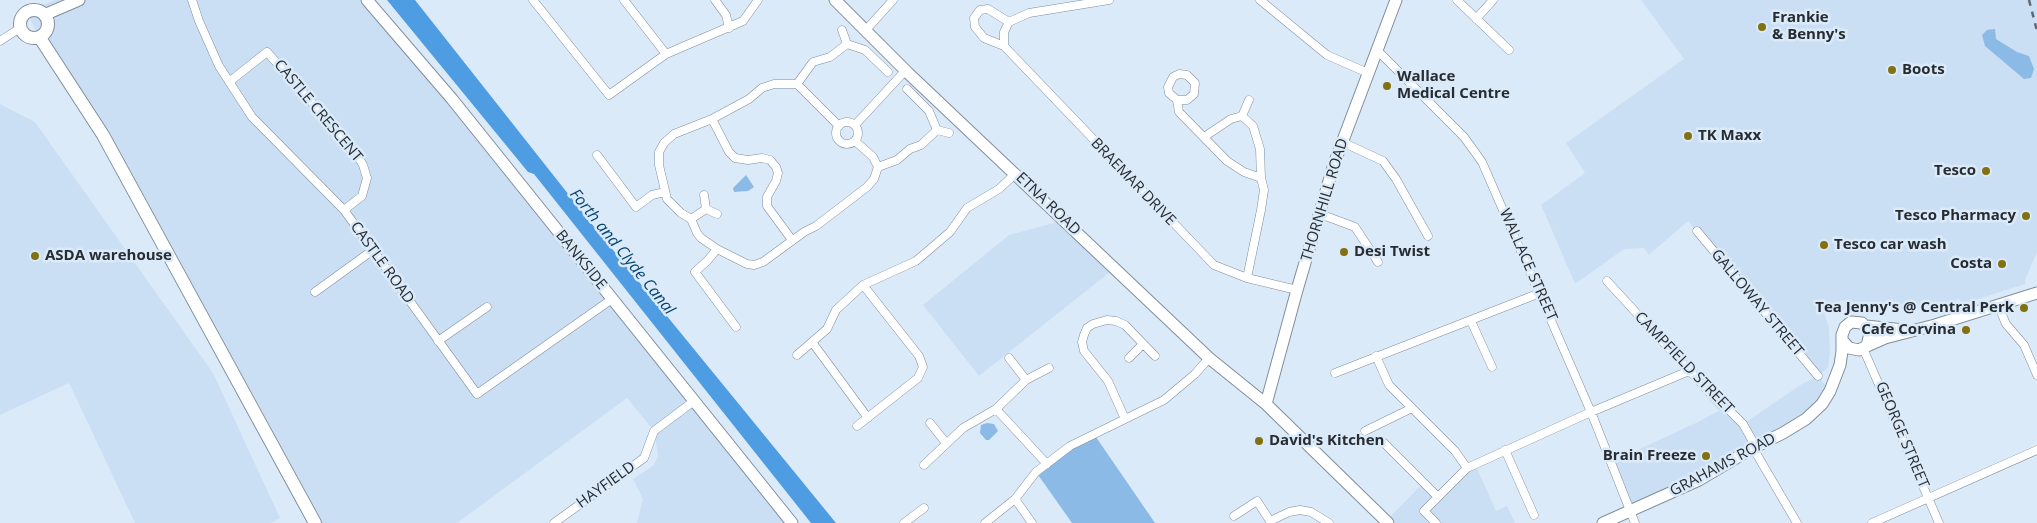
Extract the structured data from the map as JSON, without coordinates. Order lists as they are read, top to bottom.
{
  "streets": {
    "street": [
      "CASTLE CRESCENT",
      "BRAEMAR DRIVE",
      "THORNHILL ROAD",
      "ETNA ROAD",
      "BANKSIDE",
      "CASTLE ROAD",
      "WALLACE STREET",
      "GALLOWAY STREET",
      "CAMPFIELD STREET",
      "GEORGE STREET",
      "GRAHAMS ROAD",
      "HAYFIELD"
    ]
  },
  "crossings": [
    ["CASTLE CRESCENT", "CASTLE ROAD"],
    ["BRAEMAR DRIVE", "THORNHILL ROAD"],
    ["THORNHILL ROAD", "ETNA ROAD"],
    ["THORNHILL ROAD", "WALLACE STREET"],
    ["BANKSIDE", "CASTLE ROAD"],
    ["BANKSIDE", "HAYFIELD"],
    ["WALLACE STREET", "GRAHAMS ROAD"],
    ["CAMPFIELD STREET", "GRAHAMS ROAD"],
    ["GEORGE STREET", "GRAHAMS ROAD"]
  ],
  "water": ["Forth and Clyde Canal"],
  "places": [
    "Frankie & Benny's",
    "Boots",
    "Wallace Medical Centre",
    "TK Maxx",
    "Tesco",
    "Tesco Pharmacy",
    "Tesco car wash",
    "Desi Twist",
    "ASDA warehouse",
    "Costa",
    "Tea Jenny's @ Central Perk",
    "Cafe Corvina",
    "David's Kitchen",
    "Brain Freeze"
  ]
}
